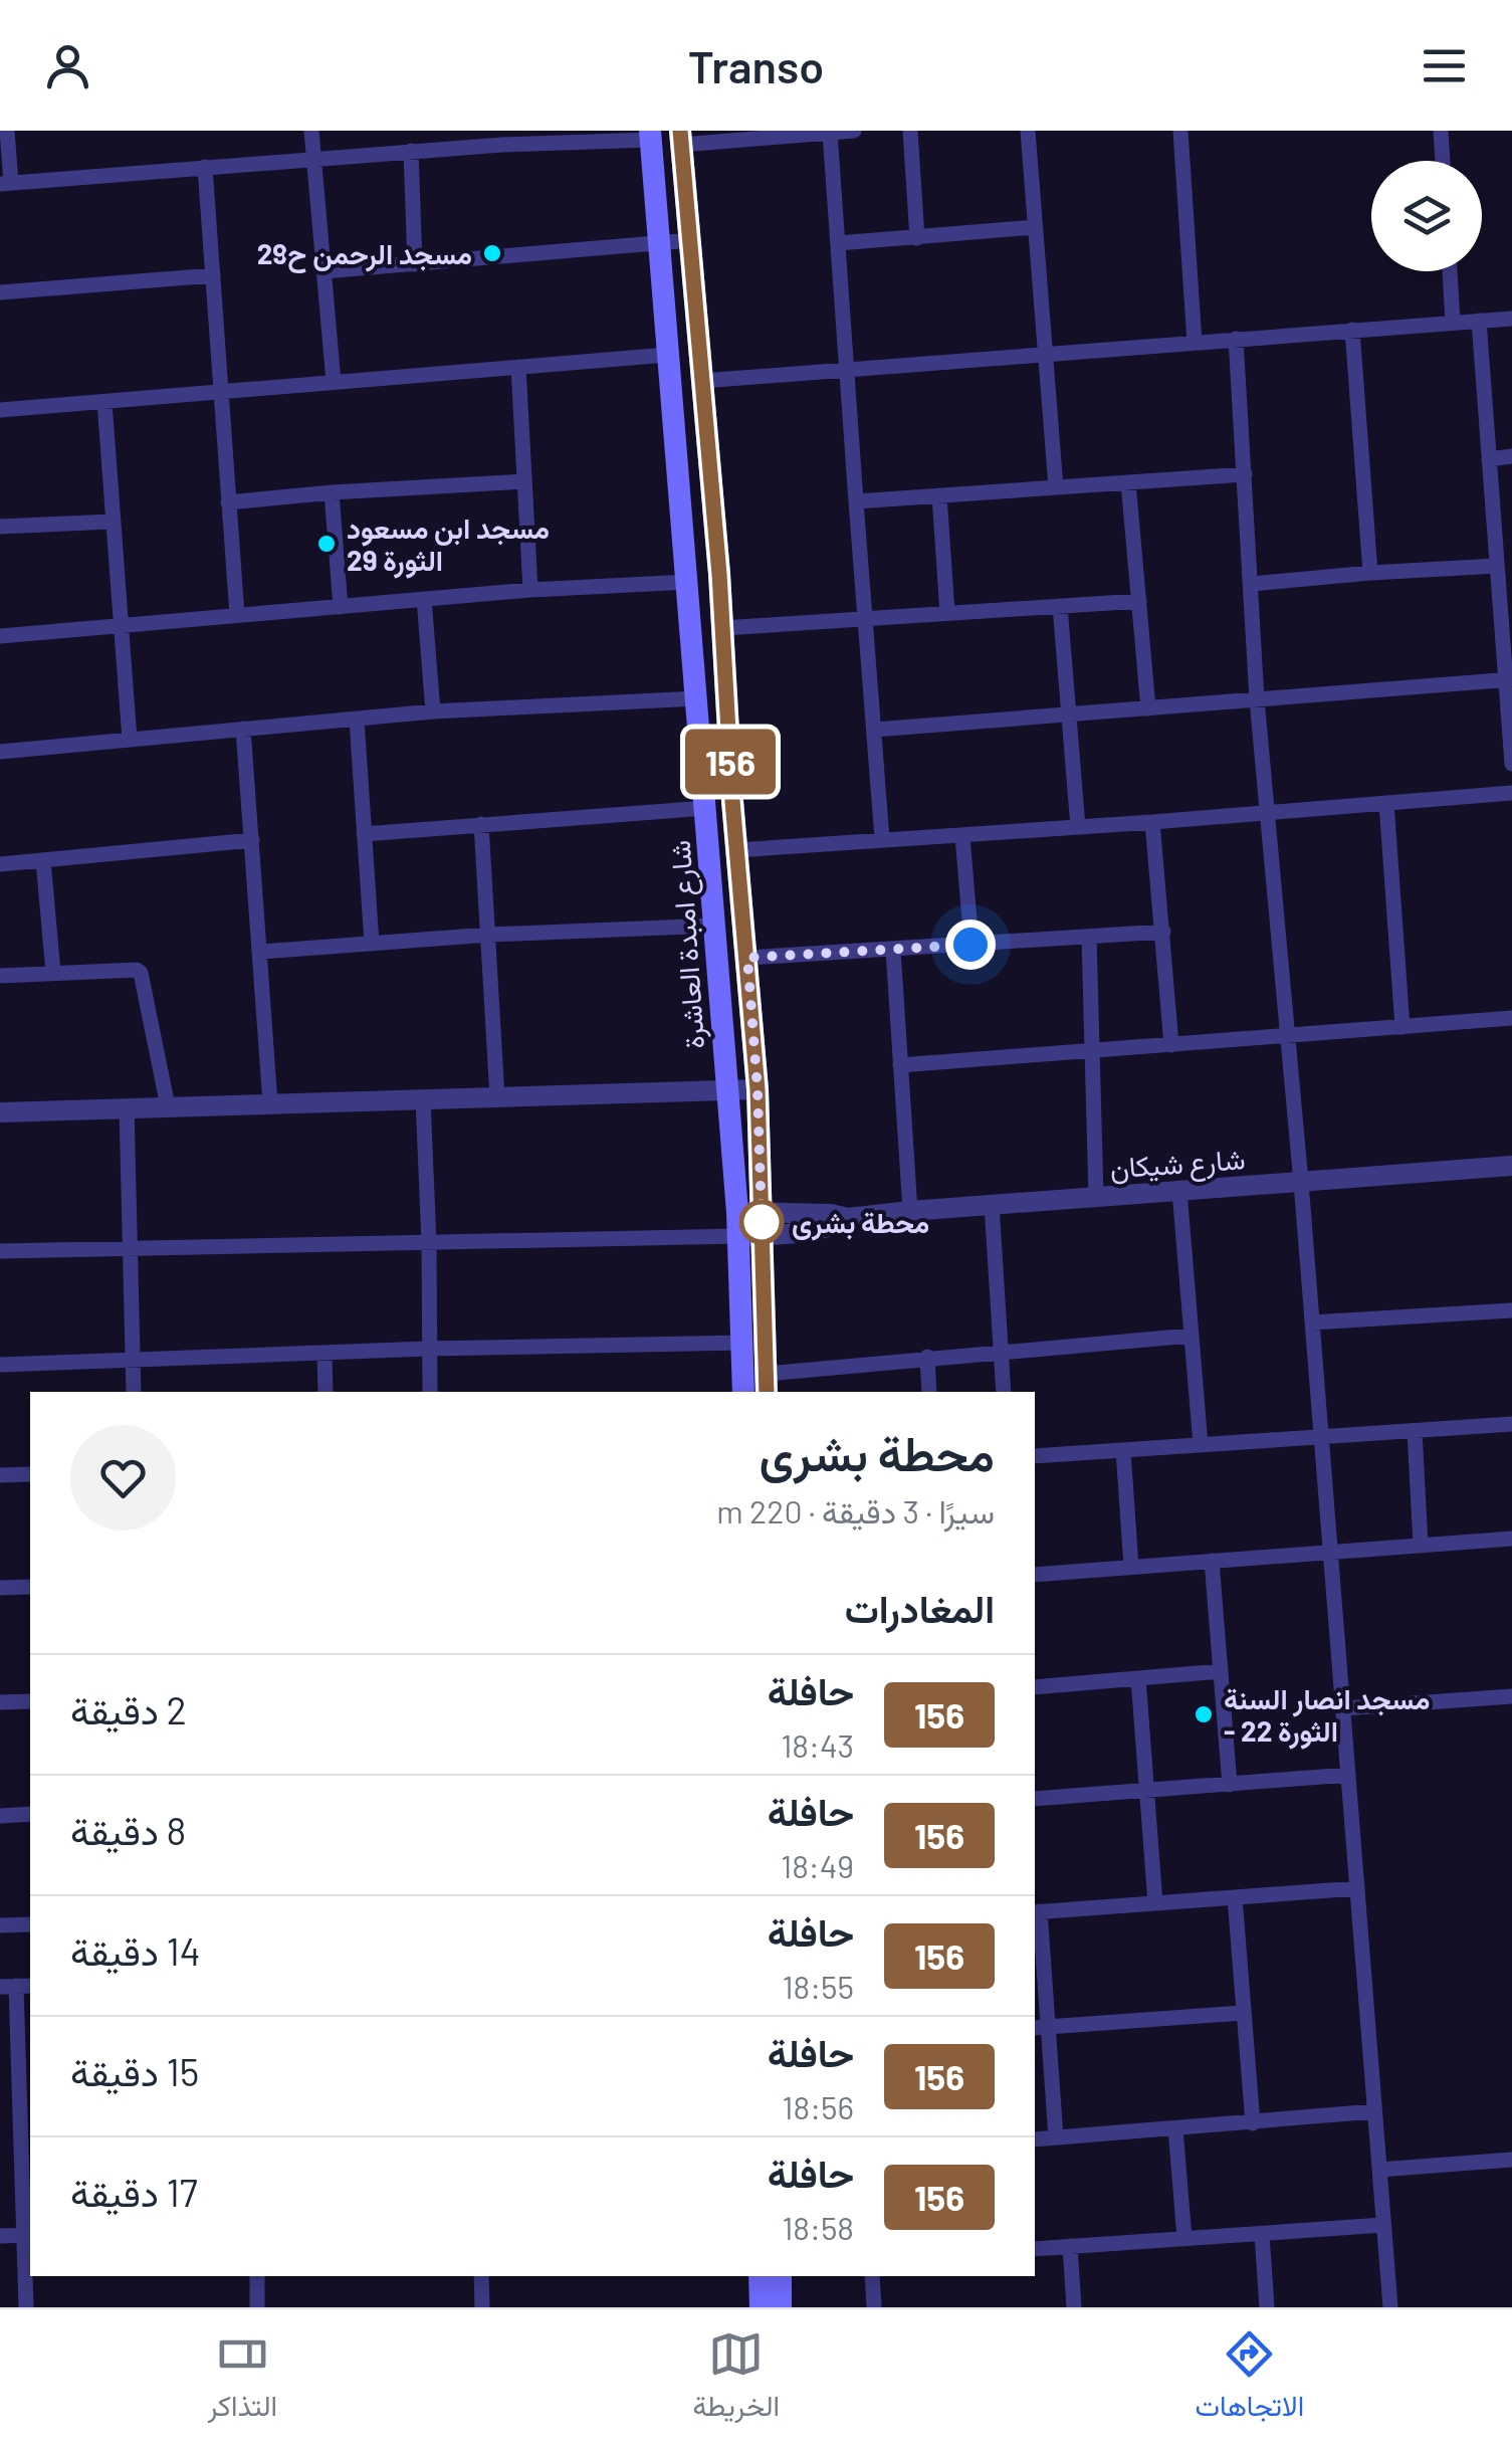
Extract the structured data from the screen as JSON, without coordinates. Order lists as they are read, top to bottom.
{
  "streets": {
    "main road": ["شارع امبدة العاشرة"],
    "street": ["شارع شيكان"]
  },
  "crossings": [
    ["شارع امبدة العاشرة", "شارع شيكان"]
  ],
  "places": [
    "مسجد الرحمن ح29",
    "مسجد ابن مسعود الثورة 29",
    "محطة بشرى",
    "مسجد انصار السنة - الثورة 22"
  ],
  "lines": ["bus line 156"],
  "page": {
    "header": "Transo",
    "on_map": "156",
    "heading": [
      ["محطة بشرى", "سيرًا · 3 دقيقة · 220 m"],
      "المغادرات"
    ],
    "list": [
      {
        "mark": "156",
        "name": "حافلة",
        "note": "18:43",
        "value": "2 دقيقة"
      },
      {
        "mark": "156",
        "name": "حافلة",
        "note": "18:49",
        "value": "8 دقيقة"
      },
      {
        "mark": "156",
        "name": "حافلة",
        "note": "18:55",
        "value": "14 دقيقة"
      },
      {
        "mark": "156",
        "name": "حافلة",
        "note": "18:56",
        "value": "15 دقيقة"
      },
      {
        "mark": "156",
        "name": "حافلة",
        "note": "18:58",
        "value": "17 دقيقة"
      }
    ],
    "tabs": ["الاتجاهات", "الخريطة", "التذاكر"]
  }
}
